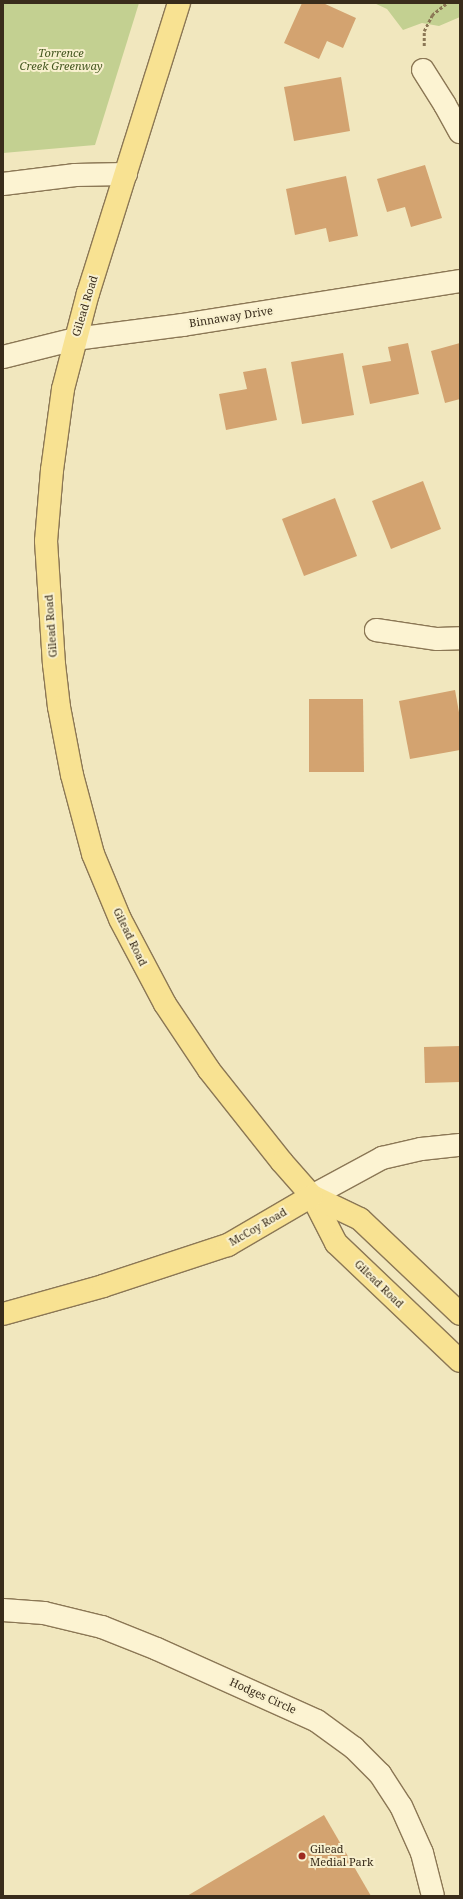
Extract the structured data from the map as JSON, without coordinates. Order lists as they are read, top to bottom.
{
  "streets": {
    "main road": ["Gilead Road", "McCoy Road"],
    "street": ["Binnaway Drive", "Hodges Circle"]
  },
  "crossings": [
    ["Gilead Road", "Binnaway Drive"],
    ["Gilead Road", "McCoy Road"]
  ],
  "parks": ["Torrence Creek Greenway"],
  "places": ["Gilead Medial Park"]
}
